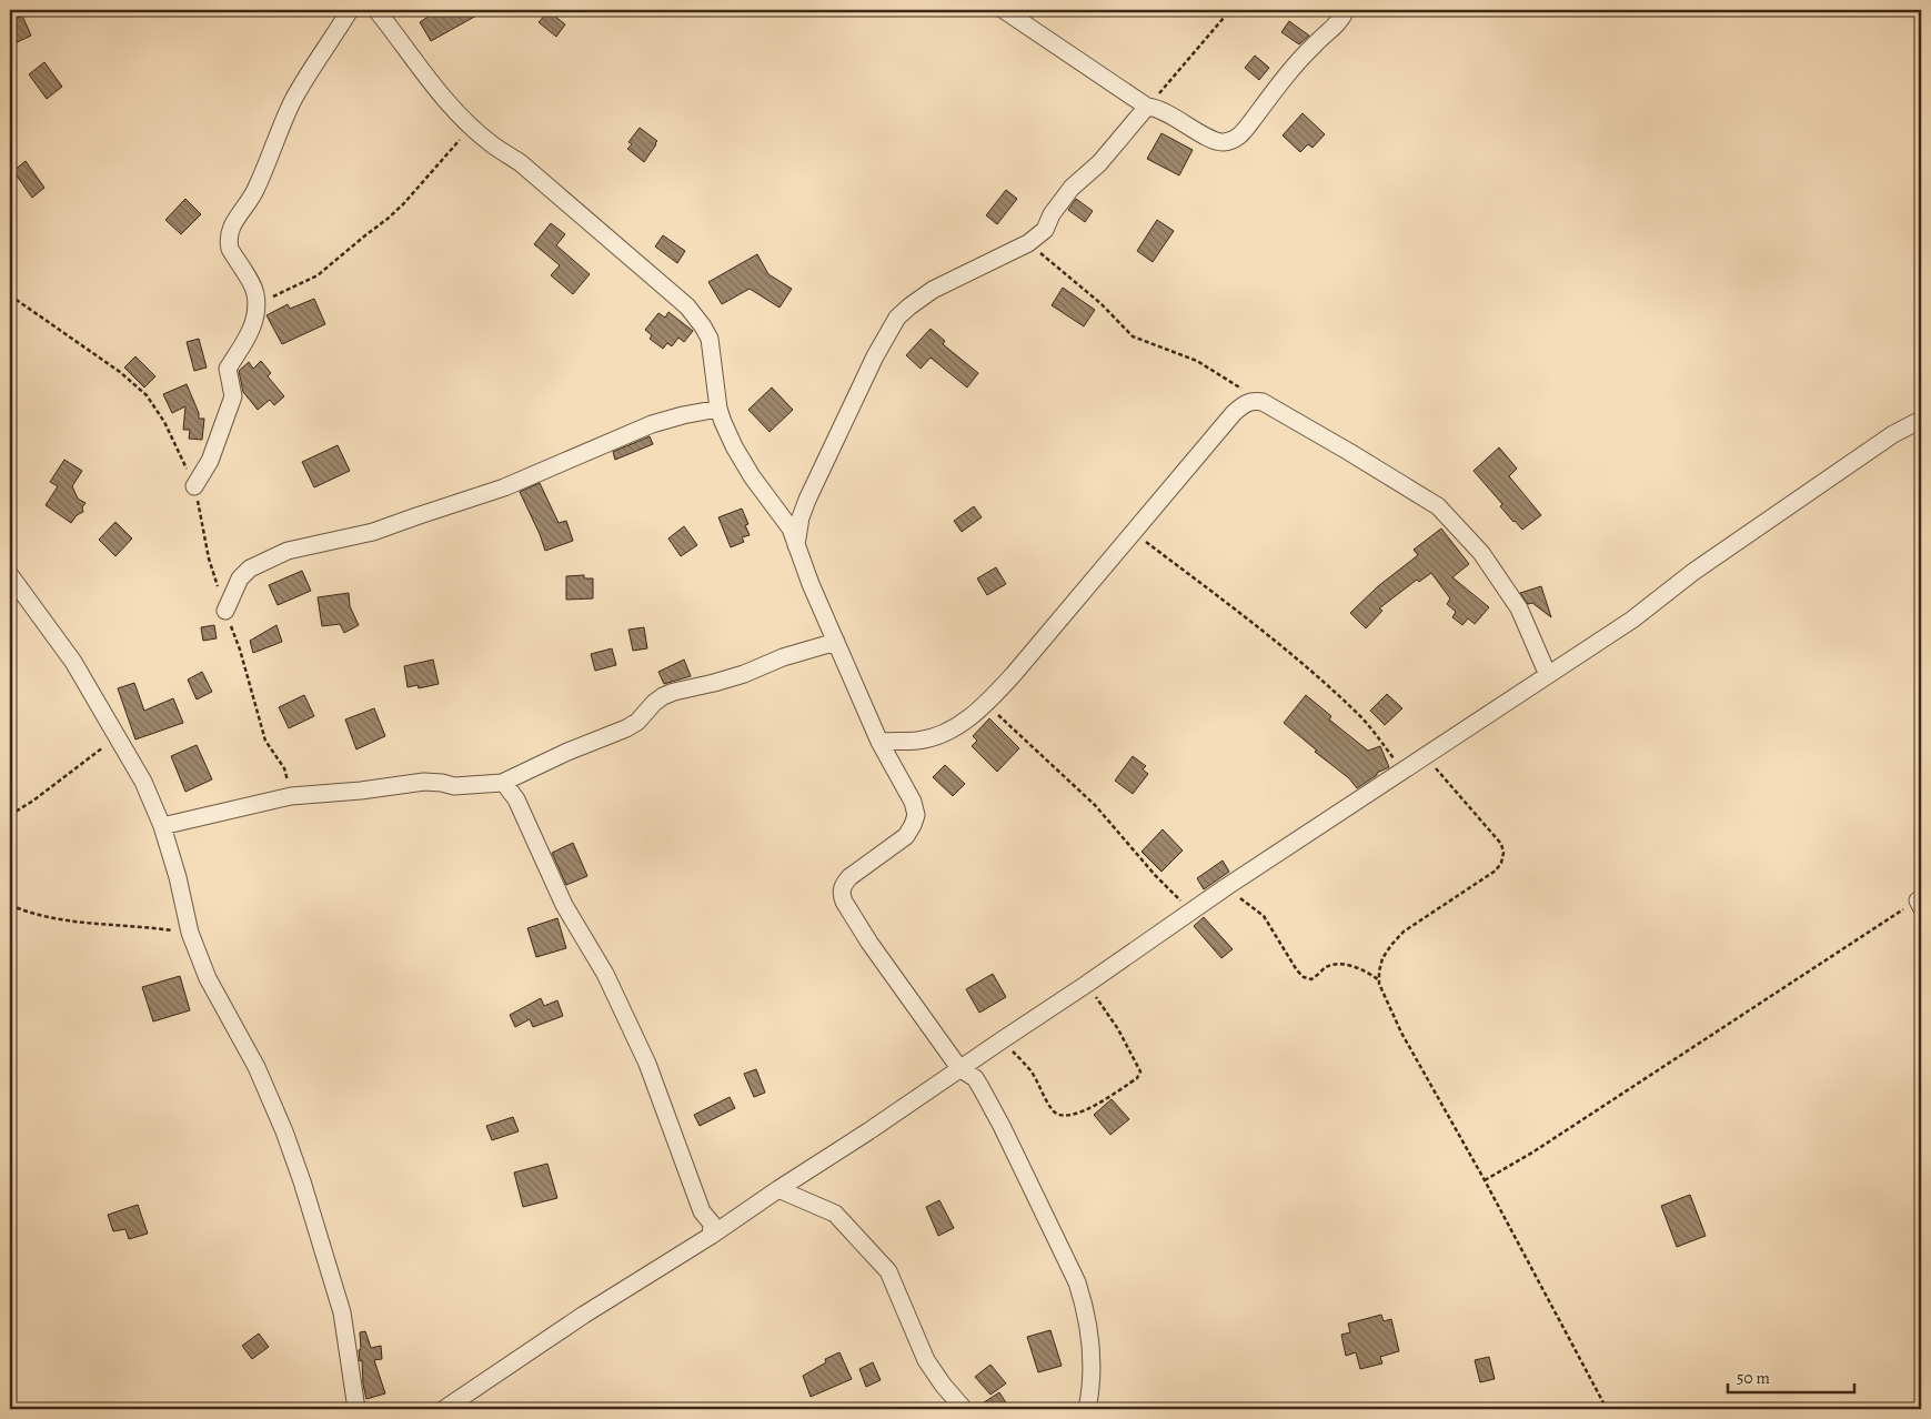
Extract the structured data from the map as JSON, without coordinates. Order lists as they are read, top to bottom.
{
  "scale_bar": "50 m"
}
